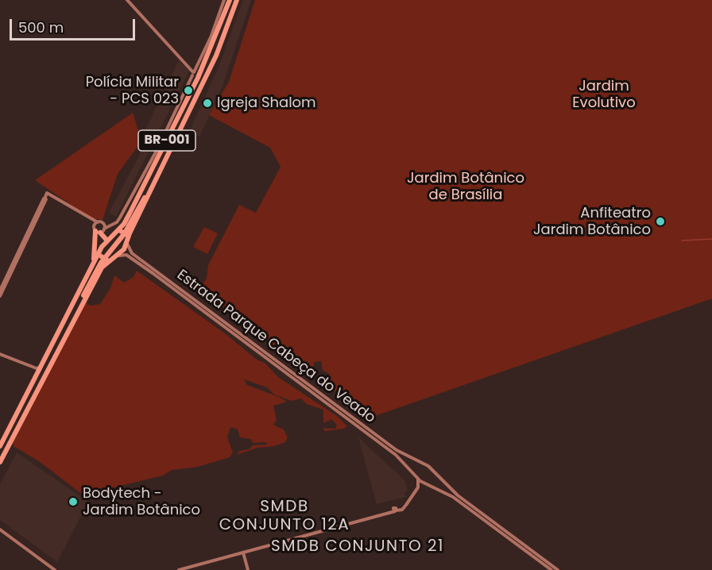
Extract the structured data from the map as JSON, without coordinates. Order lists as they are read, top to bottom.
{
  "streets": {
    "highway": ["BR-001"],
    "main road": ["Estrada Parque Cabeça do Veado"]
  },
  "crossings": [
    ["BR-001", "Estrada Parque Cabeça do Veado"]
  ],
  "districts": ["SMDB CONJUNTO 12A", "SMDB CONJUNTO 21"],
  "parks": ["Jardim Evolutivo", "Jardim Botânico de Brasília"],
  "places": [
    "Polícia Militar - PCS 023",
    "Igreja Shalom",
    "Anfiteatro Jardim Botânico",
    "Bodytech - Jardim Botânico"
  ],
  "scale_bar": "500 m"
}
